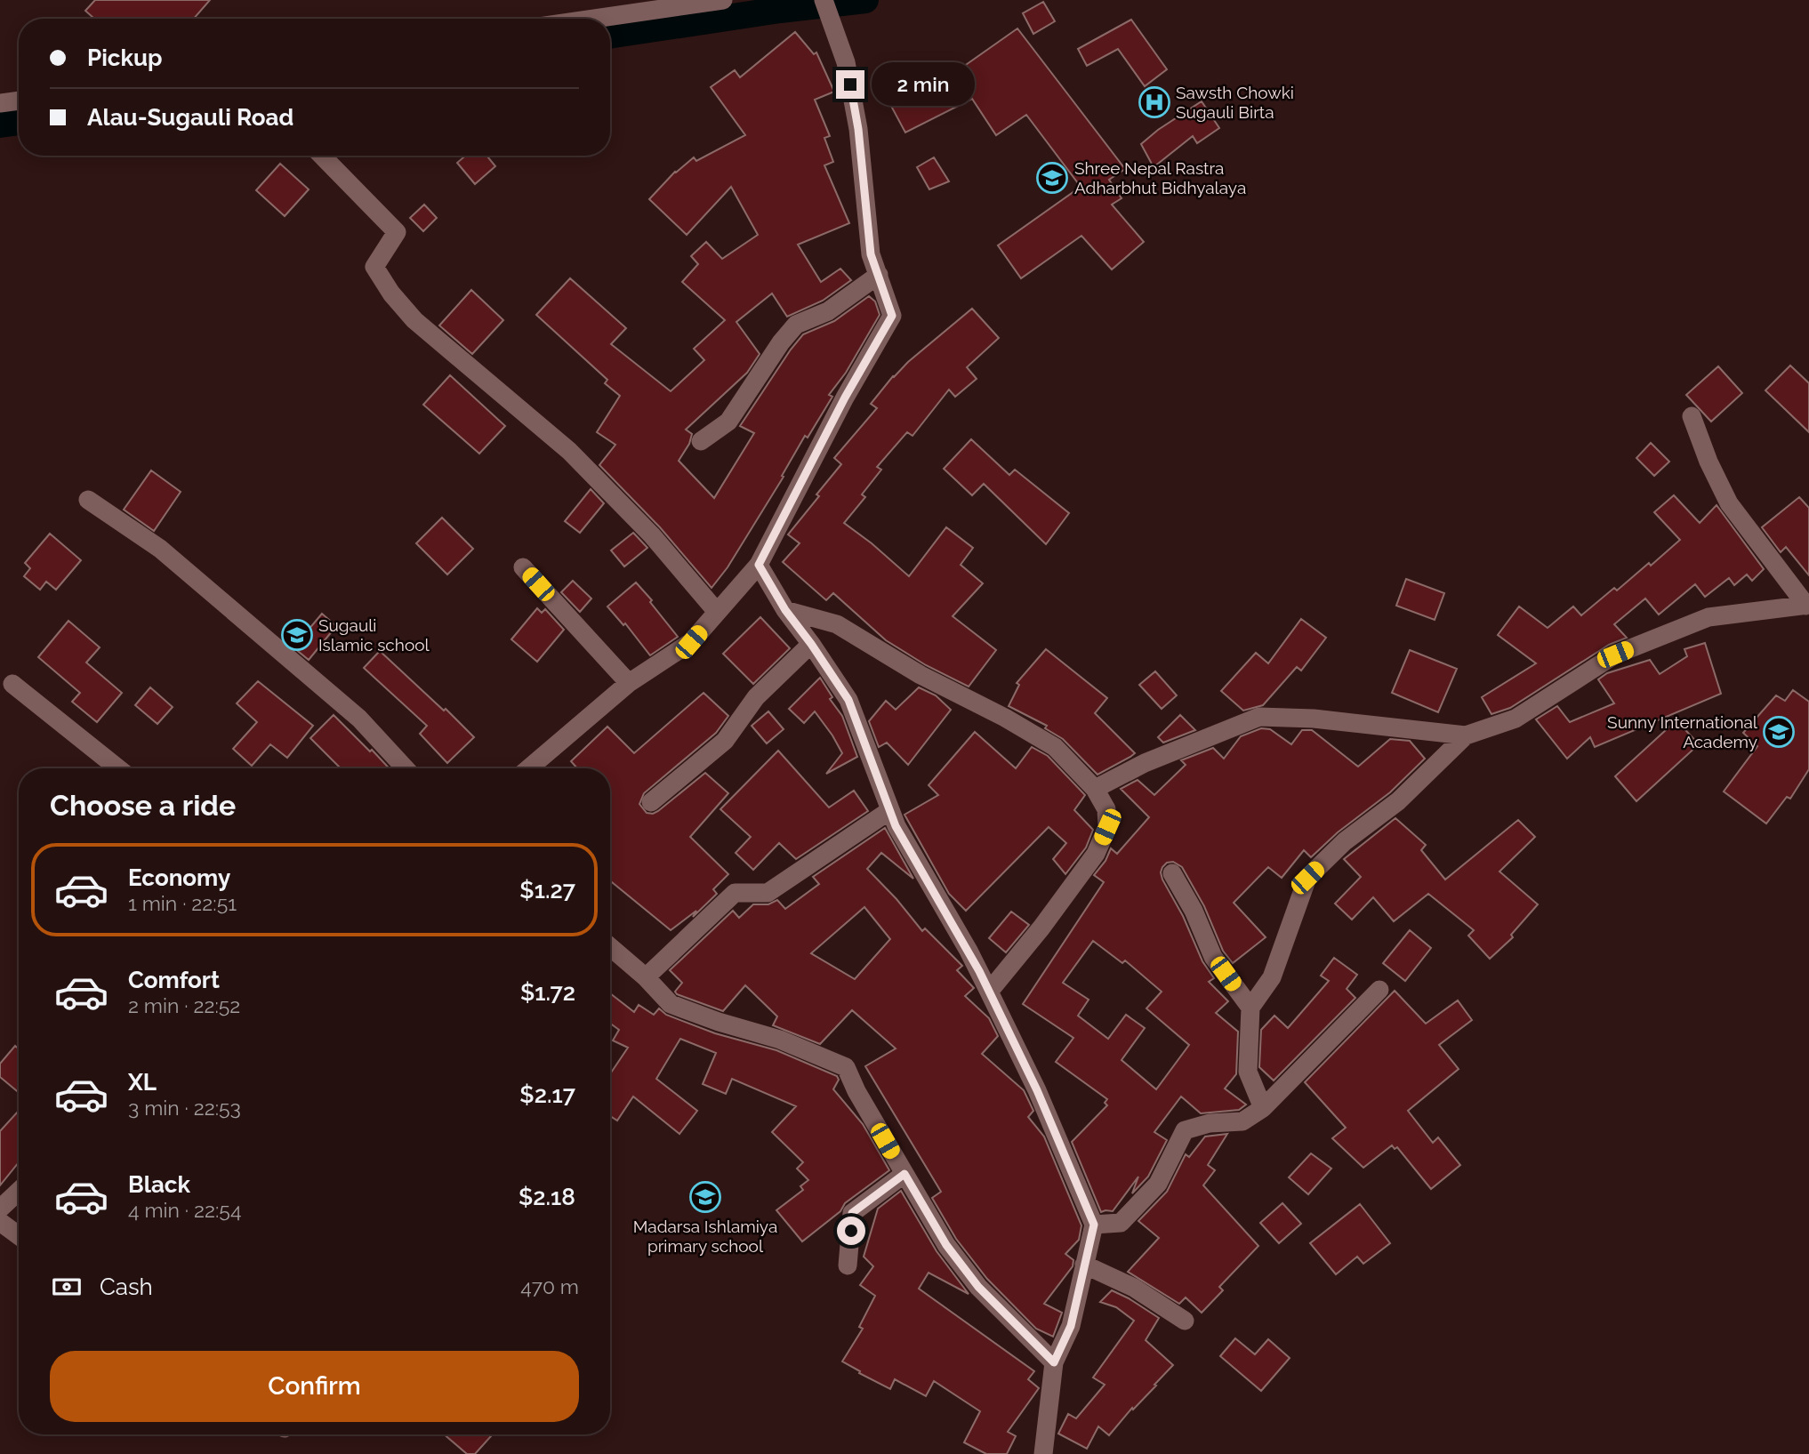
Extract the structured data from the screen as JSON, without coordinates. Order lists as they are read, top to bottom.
{
  "places": {
    "hospital": ["Sawsth Chowki Sugauli Birta"],
    "school or university": [
      "Shree Nepal Rastra Adharbhut Bidhyalaya",
      "Sugauli Islamic school",
      "Sunny International Academy",
      "Madarsa Ishlamiya primary school"
    ]
  },
  "page": {
    "banner": ["Pickup", "Alau-Sugauli Road"],
    "bubble": "2 min",
    "heading": "Choose a ride",
    "list": [
      {
        "name": "Economy",
        "note": "1 min · 22:51",
        "value": "$1.27"
      },
      {
        "name": "Comfort",
        "note": "2 min · 22:52",
        "value": "$1.72"
      },
      {
        "name": "XL",
        "note": "3 min · 22:53",
        "value": "$2.17"
      },
      {
        "name": "Black",
        "note": "4 min · 22:54",
        "value": "$2.18"
      }
    ],
    "pay": ["Cash", "470 m"],
    "buttons": "Confirm"
  }
}
